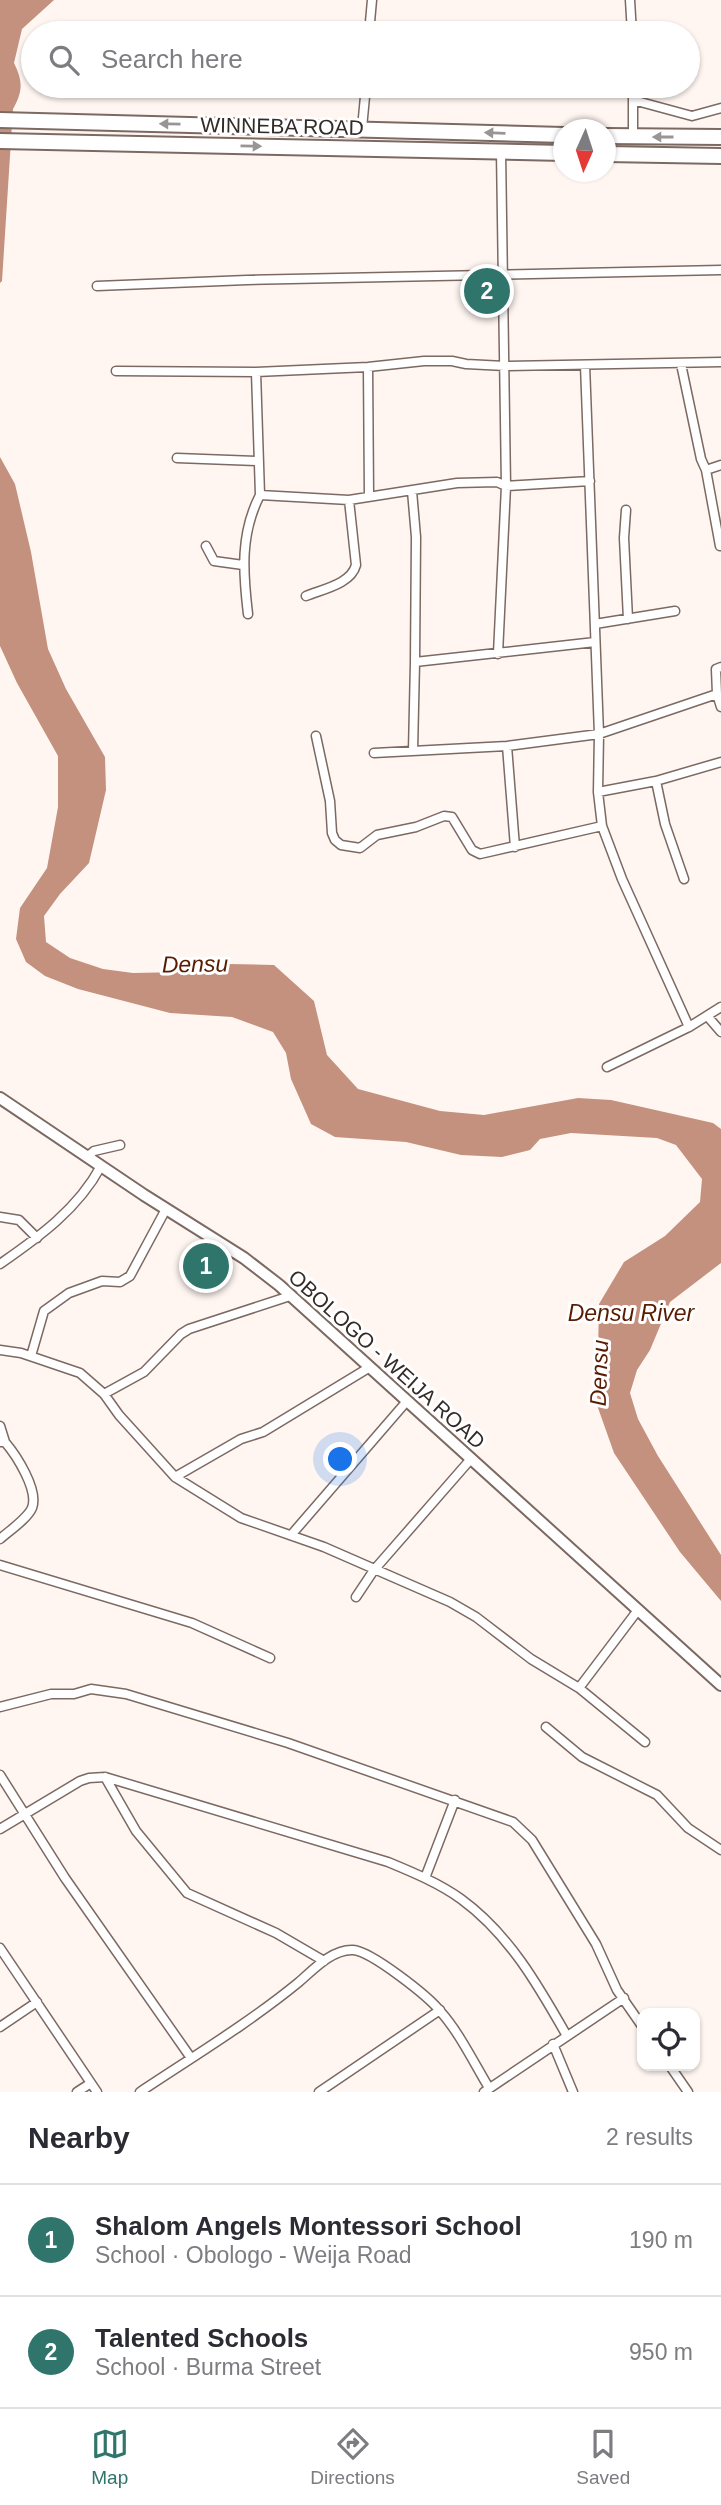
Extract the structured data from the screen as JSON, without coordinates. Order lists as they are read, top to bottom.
{
  "streets": {
    "highway": ["WINNEBA ROAD"],
    "street": ["OBOLOGO - WEIJA ROAD"]
  },
  "water": ["Densu", "Densu River"],
  "north": "bottom",
  "page": {
    "search": "Search here",
    "pins": ["2", "1"],
    "heading": ["Nearby", "2 results"],
    "list": [
      {
        "mark": "1",
        "name": "Shalom Angels Montessori School",
        "note": "School · Obologo - Weija Road",
        "value": "190 m"
      },
      {
        "mark": "2",
        "name": "Talented Schools",
        "note": "School · Burma Street",
        "value": "950 m"
      }
    ],
    "nav": ["Map", "Directions", "Saved"]
  }
}
